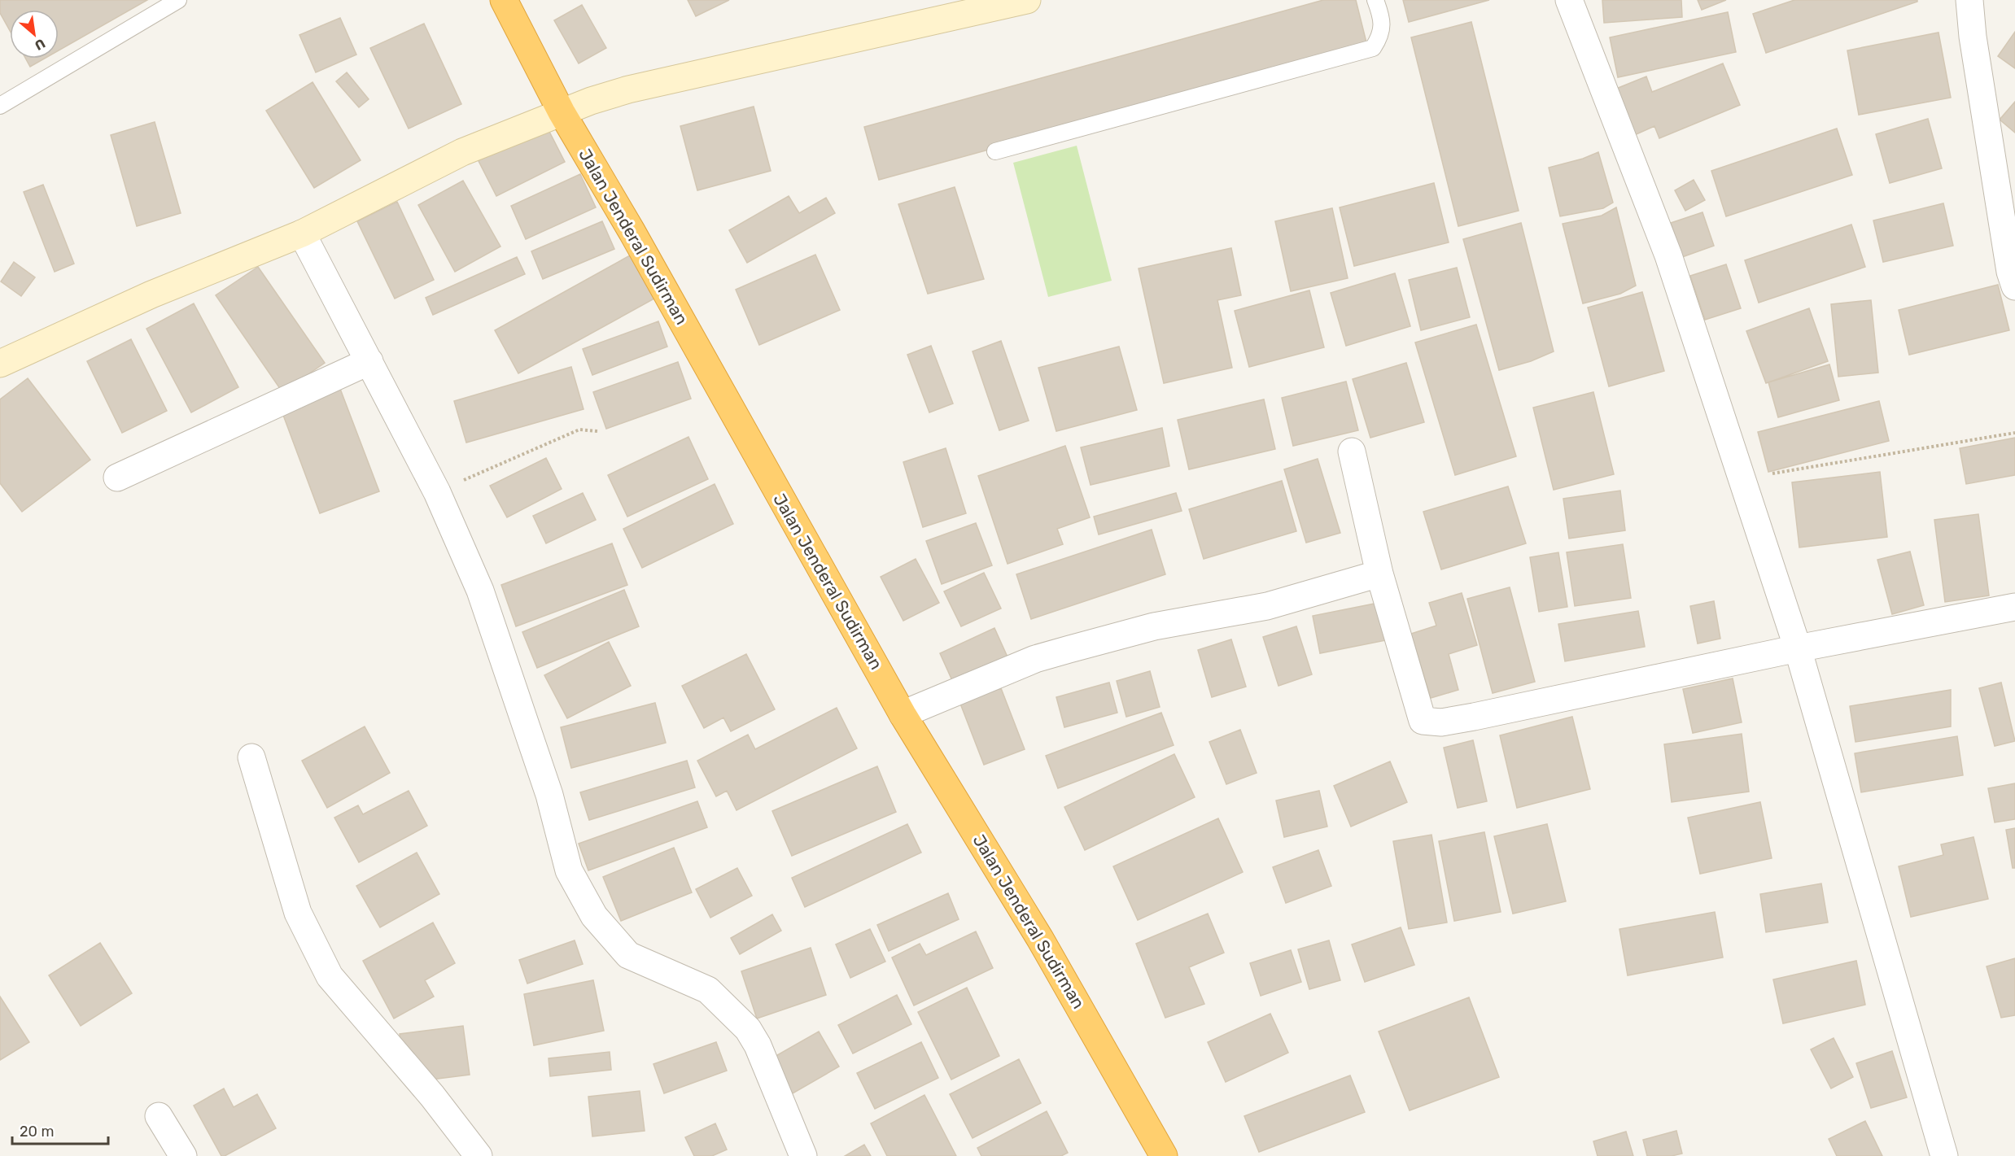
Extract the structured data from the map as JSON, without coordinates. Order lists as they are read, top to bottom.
{
  "streets": {
    "highway": ["Jalan Jenderal Sudirman"]
  },
  "scale_bar": "20 m",
  "north": "bottom right"
}
